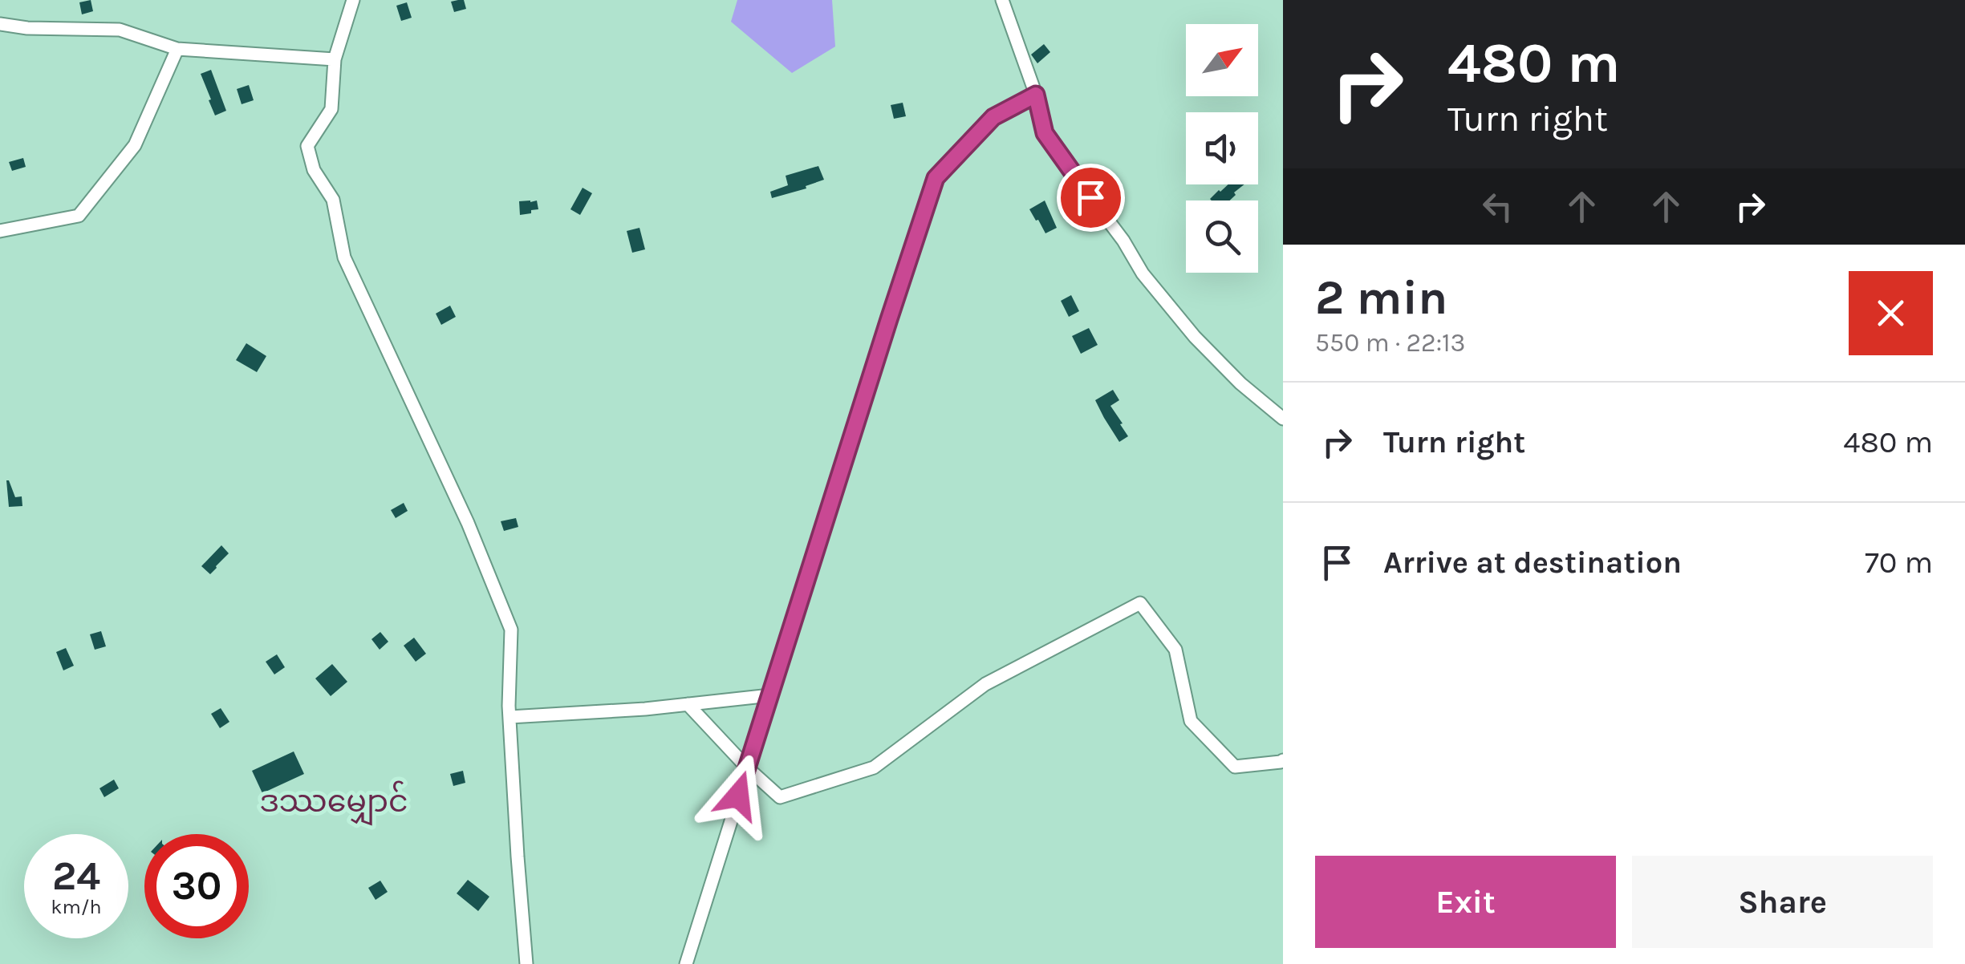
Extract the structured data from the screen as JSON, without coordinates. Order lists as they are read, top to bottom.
{
  "districts": ["ဒဿမျှောင်"],
  "north": "top right",
  "page": {
    "turn": ["480 m", "Turn right"],
    "heading": ["2 min", "550 m · 22:13"],
    "list": [
      {
        "name": "Turn right",
        "value": "480 m"
      },
      {
        "name": "Arrive at destination",
        "value": "70 m"
      }
    ],
    "speed": "24 km/h",
    "limit": "30",
    "buttons": ["Exit", "Share"]
  }
}
